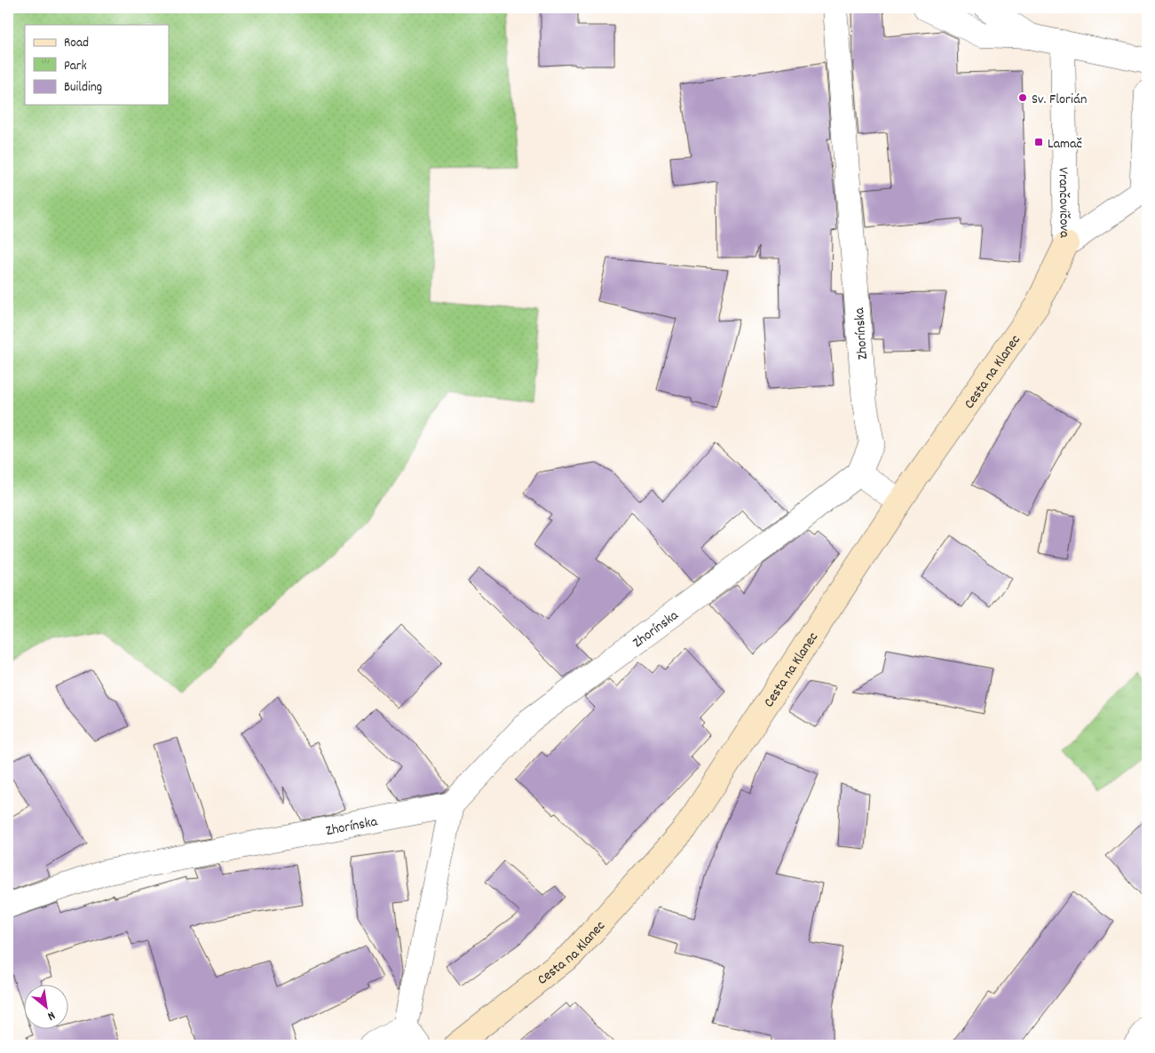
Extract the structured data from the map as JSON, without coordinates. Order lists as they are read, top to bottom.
{
  "streets": {
    "street": ["Vrančovičova", "Zhorínska", "Cesta na Klanec"]
  },
  "crossings": [
    ["Vrančovičova", "Cesta na Klanec"]
  ],
  "places": {
    "other": ["Sv. Florián"],
    "transit": ["Lamač"]
  },
  "legend": ["Road", "Park", "Building"],
  "north": "bottom right"
}
